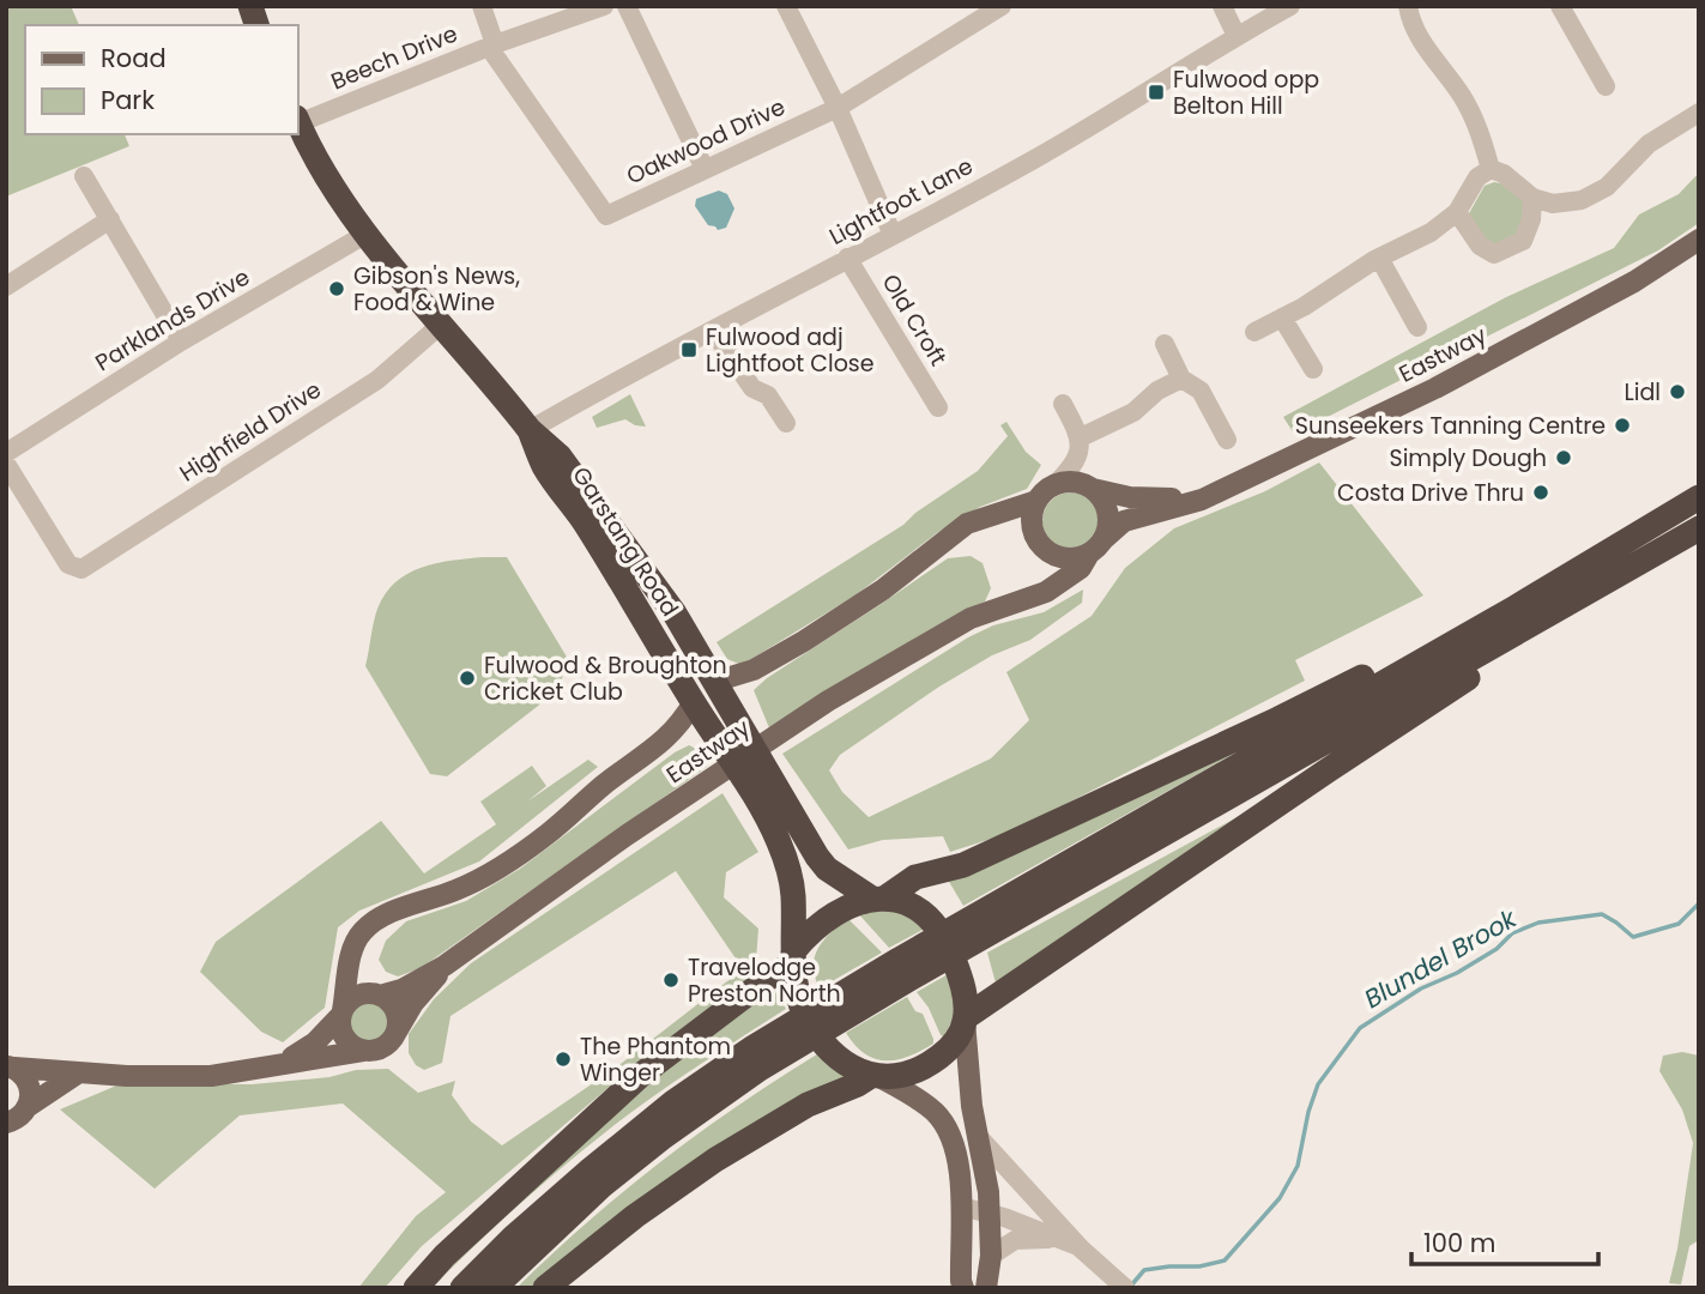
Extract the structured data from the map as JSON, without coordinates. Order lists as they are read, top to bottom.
{
  "streets": {
    "highway": ["Garstang Road"],
    "main road": ["Eastway"],
    "street": [
      "Beech Drive",
      "Oakwood Drive",
      "Lightfoot Lane",
      "Parklands Drive",
      "Old Croft",
      "Highfield Drive"
    ]
  },
  "crossings": [
    ["Beech Drive", "Oakwood Drive"],
    ["Beech Drive", "Garstang Road"],
    ["Lightfoot Lane", "Old Croft"],
    ["Lightfoot Lane", "Garstang Road"],
    ["Parklands Drive", "Garstang Road"],
    ["Highfield Drive", "Garstang Road"]
  ],
  "water": ["Blundel Brook"],
  "places": {
    "transit": ["Fulwood opp Belton Hill", "Fulwood adj Lightfoot Close"],
    "other": [
      "Gibson's News, Food & Wine",
      "Lidl",
      "Sunseekers Tanning Centre",
      "Simply Dough",
      "Costa Drive Thru",
      "Fulwood & Broughton Cricket Club",
      "Travelodge Preston North",
      "The Phantom Winger"
    ]
  },
  "legend": ["Road", "Park"],
  "scale_bar": "100 m"
}
